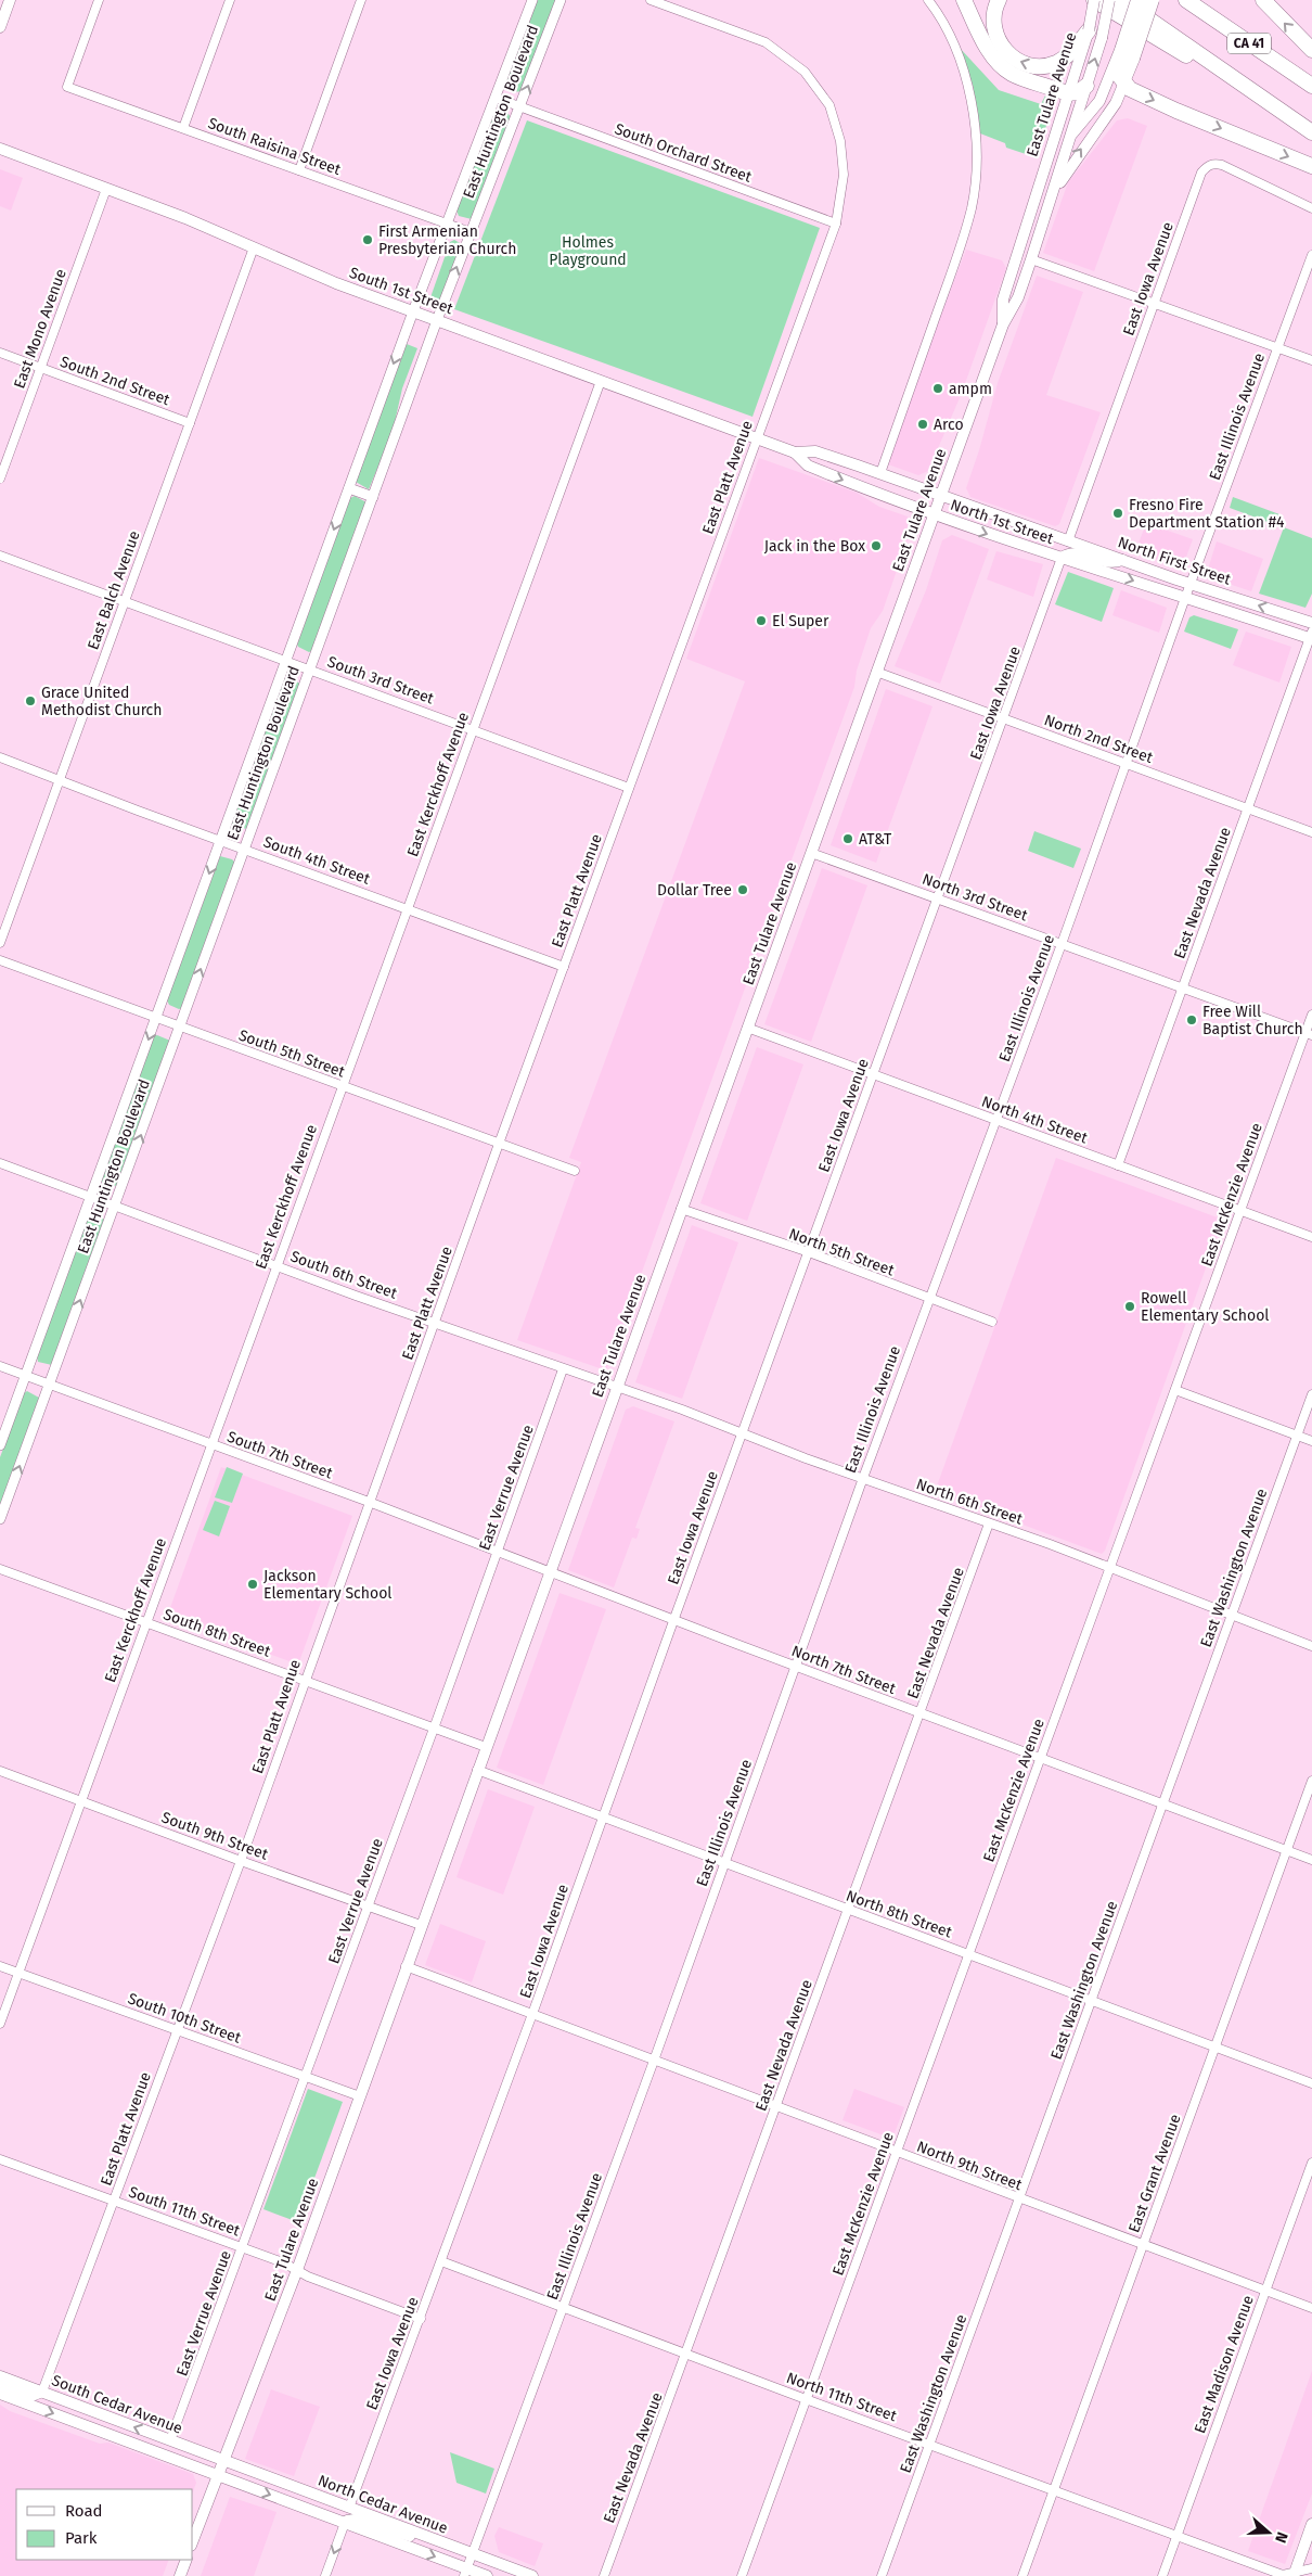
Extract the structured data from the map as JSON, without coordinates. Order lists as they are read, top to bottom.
{
  "streets": {
    "highway": ["CA 41"],
    "main road": [
      "East Tulare Avenue",
      "South 1st Street",
      "North 1st Street",
      "North First Street",
      "South Cedar Avenue",
      "North Cedar Avenue"
    ],
    "street": [
      "East Huntington Boulevard",
      "South Raisina Street",
      "South Orchard Street",
      "East Iowa Avenue",
      "East Mono Avenue",
      "South 2nd Street",
      "East Illinois Avenue",
      "East Platt Avenue",
      "East Balch Avenue",
      "South 3rd Street",
      "North 2nd Street",
      "East Kerckhoff Avenue",
      "South 4th Street",
      "East Nevada Avenue",
      "North 3rd Street",
      "South 5th Street",
      "North 4th Street",
      "East McKenzie Avenue",
      "North 5th Street",
      "South 6th Street",
      "South 7th Street",
      "East Verrue Avenue",
      "North 6th Street",
      "East Washington Avenue",
      "South 8th Street",
      "North 7th Street",
      "South 9th Street",
      "North 8th Street",
      "South 10th Street",
      "North 9th Street",
      "East Grant Avenue",
      "South 11th Street",
      "East Madison Avenue",
      "North 11th Street"
    ]
  },
  "crossings": [
    ["East Tulare Avenue", "South 1st Street"],
    ["East Tulare Avenue", "North 1st Street"],
    ["East Tulare Avenue", "North 2nd Street"],
    ["East Tulare Avenue", "North 3rd Street"],
    ["East Tulare Avenue", "North 4th Street"],
    ["East Tulare Avenue", "North 5th Street"],
    ["East Tulare Avenue", "South 6th Street"],
    ["East Tulare Avenue", "South 7th Street"],
    ["East Tulare Avenue", "North 6th Street"],
    ["East Tulare Avenue", "South 8th Street"],
    ["East Tulare Avenue", "North 7th Street"],
    ["East Tulare Avenue", "South 9th Street"],
    ["East Tulare Avenue", "North 8th Street"],
    ["East Tulare Avenue", "South 10th Street"],
    ["East Tulare Avenue", "North 9th Street"],
    ["East Tulare Avenue", "South 11th Street"],
    ["East Tulare Avenue", "South Cedar Avenue"],
    ["East Tulare Avenue", "North Cedar Avenue"],
    ["East Huntington Boulevard", "South Raisina Street"],
    ["East Huntington Boulevard", "South Orchard Street"],
    ["East Huntington Boulevard", "South 1st Street"],
    ["East Huntington Boulevard", "South 3rd Street"],
    ["East Huntington Boulevard", "South 4th Street"],
    ["East Huntington Boulevard", "South 5th Street"],
    ["East Huntington Boulevard", "South 6th Street"],
    ["East Huntington Boulevard", "South 7th Street"],
    ["South Orchard Street", "East Platt Avenue"],
    ["East Iowa Avenue", "North 1st Street"],
    ["East Iowa Avenue", "North First Street"],
    ["East Iowa Avenue", "North 2nd Street"],
    ["East Iowa Avenue", "North 3rd Street"],
    ["East Iowa Avenue", "North 4th Street"],
    ["East Iowa Avenue", "North 5th Street"],
    ["East Iowa Avenue", "North 6th Street"],
    ["East Iowa Avenue", "North 7th Street"],
    ["East Iowa Avenue", "North 8th Street"],
    ["East Iowa Avenue", "North 9th Street"],
    ["East Iowa Avenue", "North 11th Street"],
    ["East Iowa Avenue", "North Cedar Avenue"],
    ["South 1st Street", "East Mono Avenue"],
    ["South 1st Street", "East Platt Avenue"],
    ["South 1st Street", "North 1st Street"],
    ["South 1st Street", "East Balch Avenue"],
    ["South 1st Street", "East Kerckhoff Avenue"],
    ["East Mono Avenue", "South 2nd Street"],
    ["South 2nd Street", "East Balch Avenue"],
    ["East Illinois Avenue", "North First Street"],
    ["East Illinois Avenue", "North 2nd Street"],
    ["East Illinois Avenue", "North 3rd Street"],
    ["East Illinois Avenue", "North 4th Street"],
    ["East Illinois Avenue", "North 5th Street"],
    ["East Illinois Avenue", "North 6th Street"],
    ["East Illinois Avenue", "North 7th Street"],
    ["East Illinois Avenue", "North 8th Street"],
    ["East Illinois Avenue", "North 9th Street"],
    ["East Illinois Avenue", "North 11th Street"],
    ["East Illinois Avenue", "North Cedar Avenue"],
    ["East Platt Avenue", "South 3rd Street"],
    ["East Platt Avenue", "South 4th Street"],
    ["East Platt Avenue", "South 5th Street"],
    ["East Platt Avenue", "South 6th Street"],
    ["East Platt Avenue", "South 7th Street"],
    ["East Platt Avenue", "South 8th Street"],
    ["East Platt Avenue", "South 9th Street"],
    ["East Platt Avenue", "South 10th Street"],
    ["East Platt Avenue", "South 11th Street"],
    ["East Platt Avenue", "South Cedar Avenue"],
    ["North 1st Street", "North First Street"],
    ["North First Street", "East Nevada Avenue"],
    ["East Balch Avenue", "South 3rd Street"],
    ["East Balch Avenue", "South 4th Street"],
    ["South 3rd Street", "East Kerckhoff Avenue"],
    ["North 2nd Street", "East Nevada Avenue"],
    ["East Kerckhoff Avenue", "South 4th Street"],
    ["East Kerckhoff Avenue", "South 5th Street"],
    ["East Kerckhoff Avenue", "South 6th Street"],
    ["East Kerckhoff Avenue", "South 7th Street"],
    ["East Kerckhoff Avenue", "South 8th Street"],
    ["East Kerckhoff Avenue", "South 9th Street"],
    ["East Kerckhoff Avenue", "South 10th Street"],
    ["East Nevada Avenue", "North 3rd Street"],
    ["East Nevada Avenue", "North 4th Street"],
    ["East Nevada Avenue", "North 6th Street"],
    ["East Nevada Avenue", "North 7th Street"],
    ["East Nevada Avenue", "North 8th Street"],
    ["East Nevada Avenue", "North 9th Street"],
    ["East Nevada Avenue", "North 11th Street"],
    ["North 3rd Street", "East McKenzie Avenue"],
    ["North 4th Street", "East McKenzie Avenue"],
    ["East McKenzie Avenue", "North 6th Street"],
    ["East McKenzie Avenue", "North 7th Street"],
    ["East McKenzie Avenue", "North 8th Street"],
    ["East McKenzie Avenue", "North 9th Street"],
    ["East McKenzie Avenue", "North 11th Street"],
    ["South 6th Street", "East Verrue Avenue"],
    ["South 6th Street", "North 6th Street"],
    ["South 7th Street", "East Verrue Avenue"],
    ["South 7th Street", "North 7th Street"],
    ["East Verrue Avenue", "South 8th Street"],
    ["East Verrue Avenue", "South 9th Street"],
    ["East Verrue Avenue", "South 10th Street"],
    ["East Verrue Avenue", "South 11th Street"],
    ["East Verrue Avenue", "South Cedar Avenue"],
    ["North 6th Street", "East Washington Avenue"],
    ["East Washington Avenue", "North 7th Street"],
    ["East Washington Avenue", "North 8th Street"],
    ["East Washington Avenue", "North 9th Street"],
    ["East Washington Avenue", "North 11th Street"],
    ["North 7th Street", "East Grant Avenue"],
    ["North 8th Street", "East Grant Avenue"],
    ["North 9th Street", "East Grant Avenue"],
    ["North 9th Street", "East Madison Avenue"],
    ["East Grant Avenue", "North 11th Street"],
    ["East Madison Avenue", "North 11th Street"],
    ["South Cedar Avenue", "North Cedar Avenue"]
  ],
  "parks": ["Holmes Playground"],
  "places": [
    "First Armenian Presbyterian Church",
    "ampm",
    "Arco",
    "Fresno Fire Department Station #4",
    "Jack in the Box",
    "El Super",
    "Grace United Methodist Church",
    "AT&T",
    "Dollar Tree",
    "Free Will Baptist Church",
    "Rowell Elementary School",
    "Jackson Elementary School"
  ],
  "legend": ["Road", "Park"],
  "north": "right"
}
